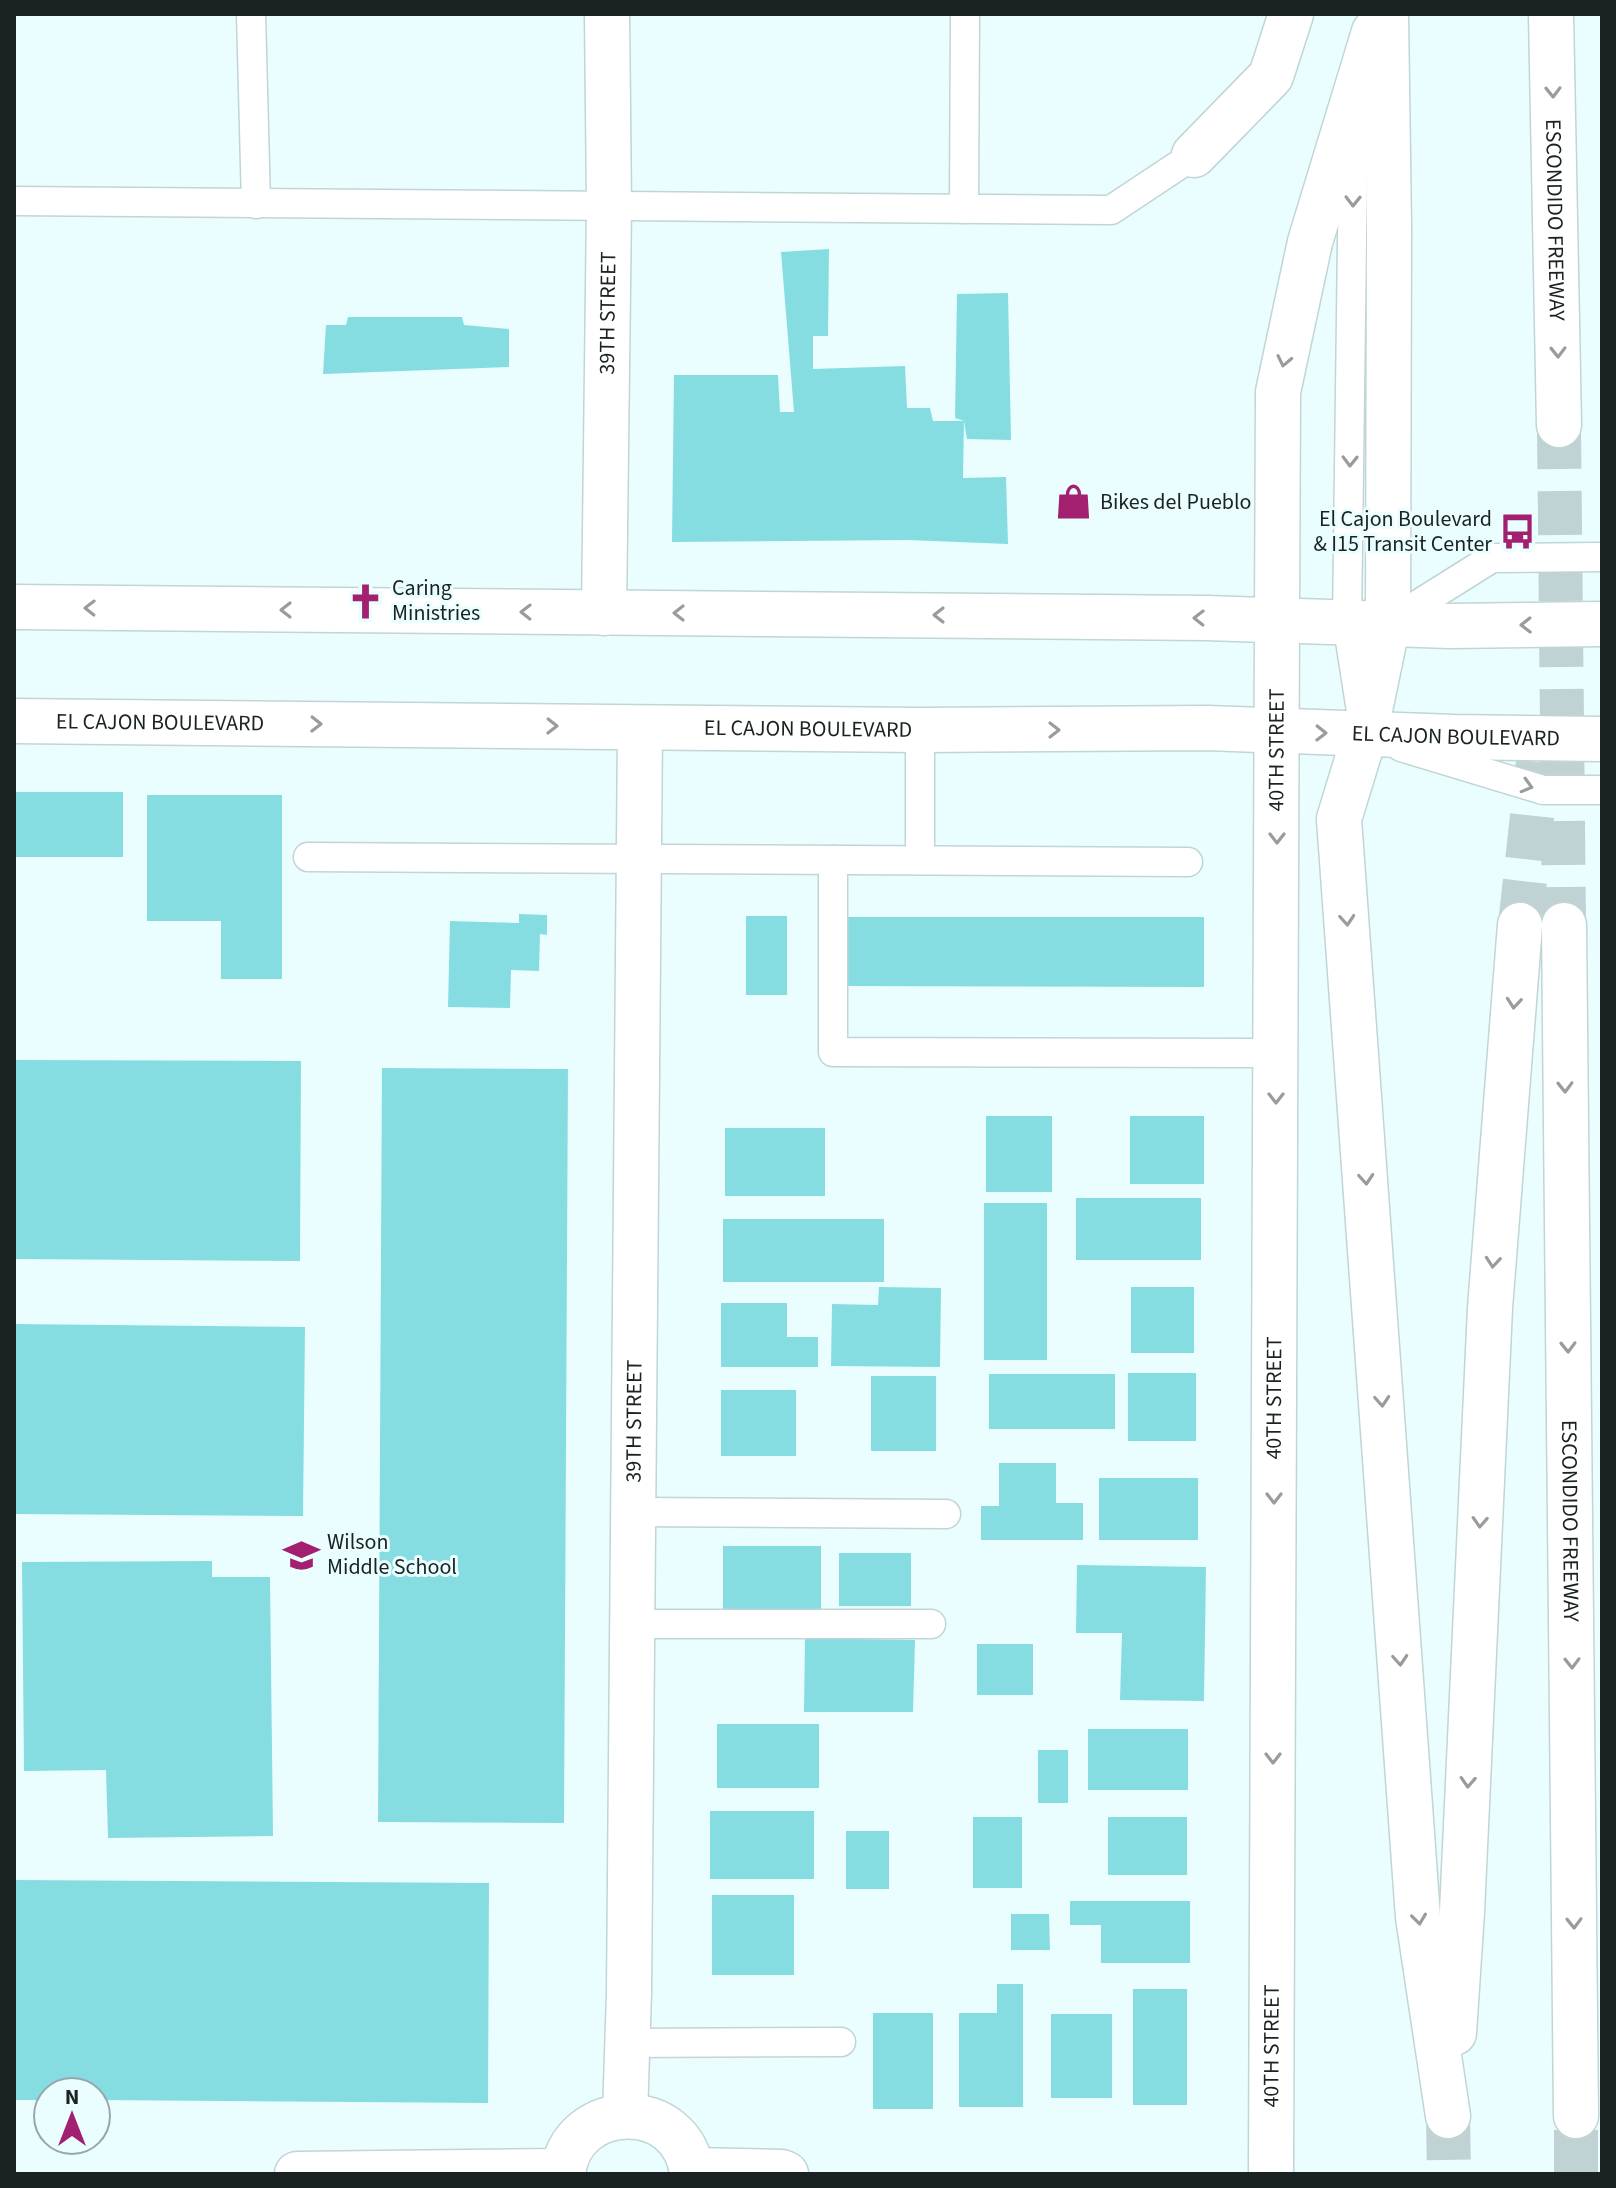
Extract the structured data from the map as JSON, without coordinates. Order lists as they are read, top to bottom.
{
  "streets": {
    "main road": [
      "ESCONDIDO FREEWAY",
      "39TH STREET",
      "EL CAJON BOULEVARD",
      "40TH STREET"
    ]
  },
  "crossings": [
    ["39TH STREET", "EL CAJON BOULEVARD"],
    ["EL CAJON BOULEVARD", "40TH STREET"]
  ],
  "one_way": ["ESCONDIDO FREEWAY", "40TH STREET"],
  "places": {
    "shop": ["Bikes del Pueblo"],
    "bus stop": ["El Cajon Boulevard & I15 Transit Center"],
    "church": ["Caring Ministries"],
    "school or university": ["Wilson Middle School"]
  },
  "north": "top"
}
